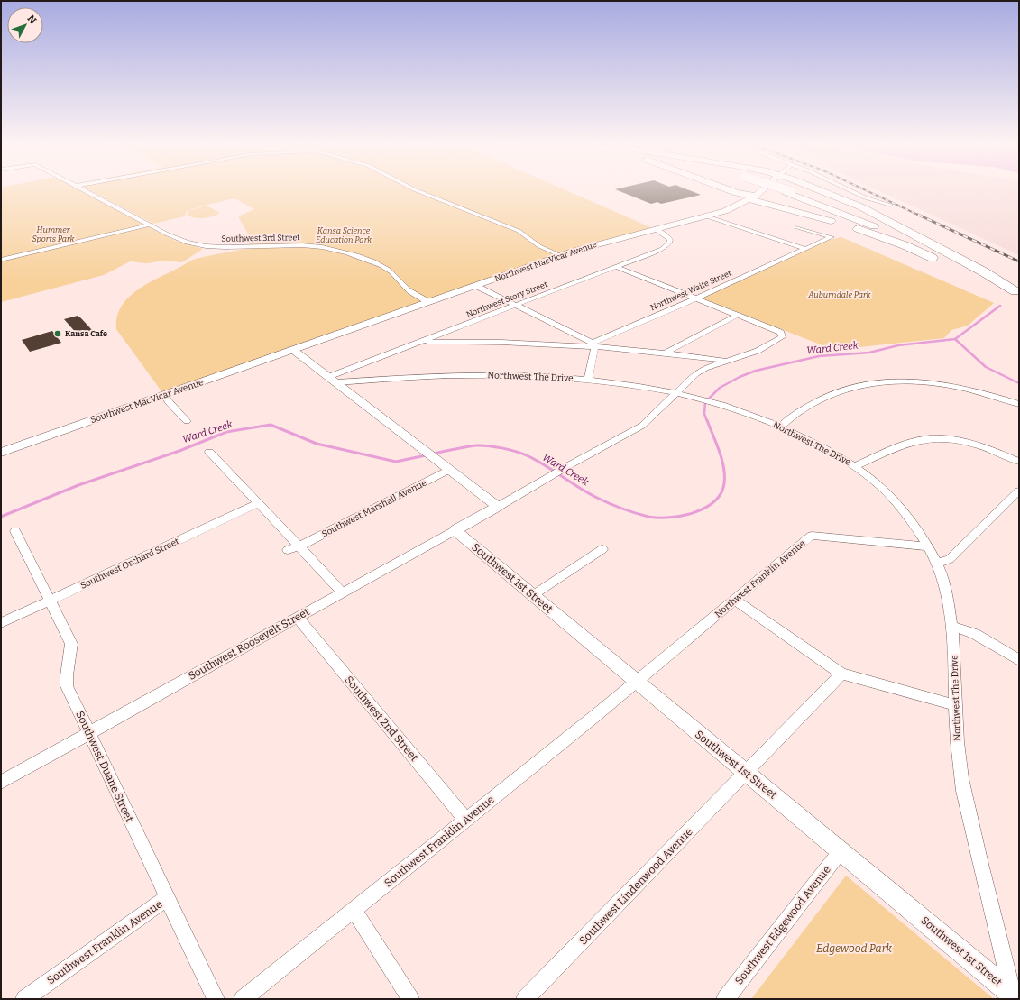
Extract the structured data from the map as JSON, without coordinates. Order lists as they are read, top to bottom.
{
  "streets": {
    "main road": ["Northwest MacVicar Avenue", "Southwest MacVicar Avenue"],
    "street": [
      "Southwest 3rd Street",
      "Northwest Waite Street",
      "Northwest Story Street",
      "Northwest The Drive",
      "Southwest Marshall Avenue",
      "Southwest Orchard Street",
      "Southwest 1st Street",
      "Northwest Franklin Avenue",
      "Southwest Roosevelt Street",
      "Southwest 2nd Street",
      "Southwest Duane Street",
      "Southwest Franklin Avenue",
      "Southwest Lindenwood Avenue",
      "Southwest Edgewood Avenue"
    ]
  },
  "crossings": [
    ["Southwest 3rd Street", "Northwest MacVicar Avenue"],
    ["Northwest MacVicar Avenue", "Northwest Story Street"],
    ["Northwest MacVicar Avenue", "Southwest MacVicar Avenue"],
    ["Northwest Story Street", "Northwest The Drive"],
    ["Northwest The Drive", "Southwest 1st Street"],
    ["Northwest The Drive", "Northwest Franklin Avenue"],
    ["Southwest Orchard Street", "Southwest Duane Street"],
    ["Southwest 1st Street", "Northwest Franklin Avenue"],
    ["Southwest 1st Street", "Southwest Roosevelt Street"],
    ["Southwest 1st Street", "Southwest Franklin Avenue"],
    ["Southwest 1st Street", "Southwest Lindenwood Avenue"],
    ["Southwest 1st Street", "Southwest Edgewood Avenue"],
    ["Northwest Franklin Avenue", "Southwest Franklin Avenue"],
    ["Southwest Roosevelt Street", "Southwest 2nd Street"],
    ["Southwest Roosevelt Street", "Southwest Duane Street"],
    ["Southwest 2nd Street", "Southwest Franklin Avenue"],
    ["Southwest Duane Street", "Southwest Franklin Avenue"]
  ],
  "water": ["Ward Creek"],
  "parks": [
    "Hummer Sports Park",
    "Kansa Science Education Park",
    "Auburndale Park",
    "Edgewood Park"
  ],
  "places": ["Kansa Cafe"],
  "north": "top right"
}
